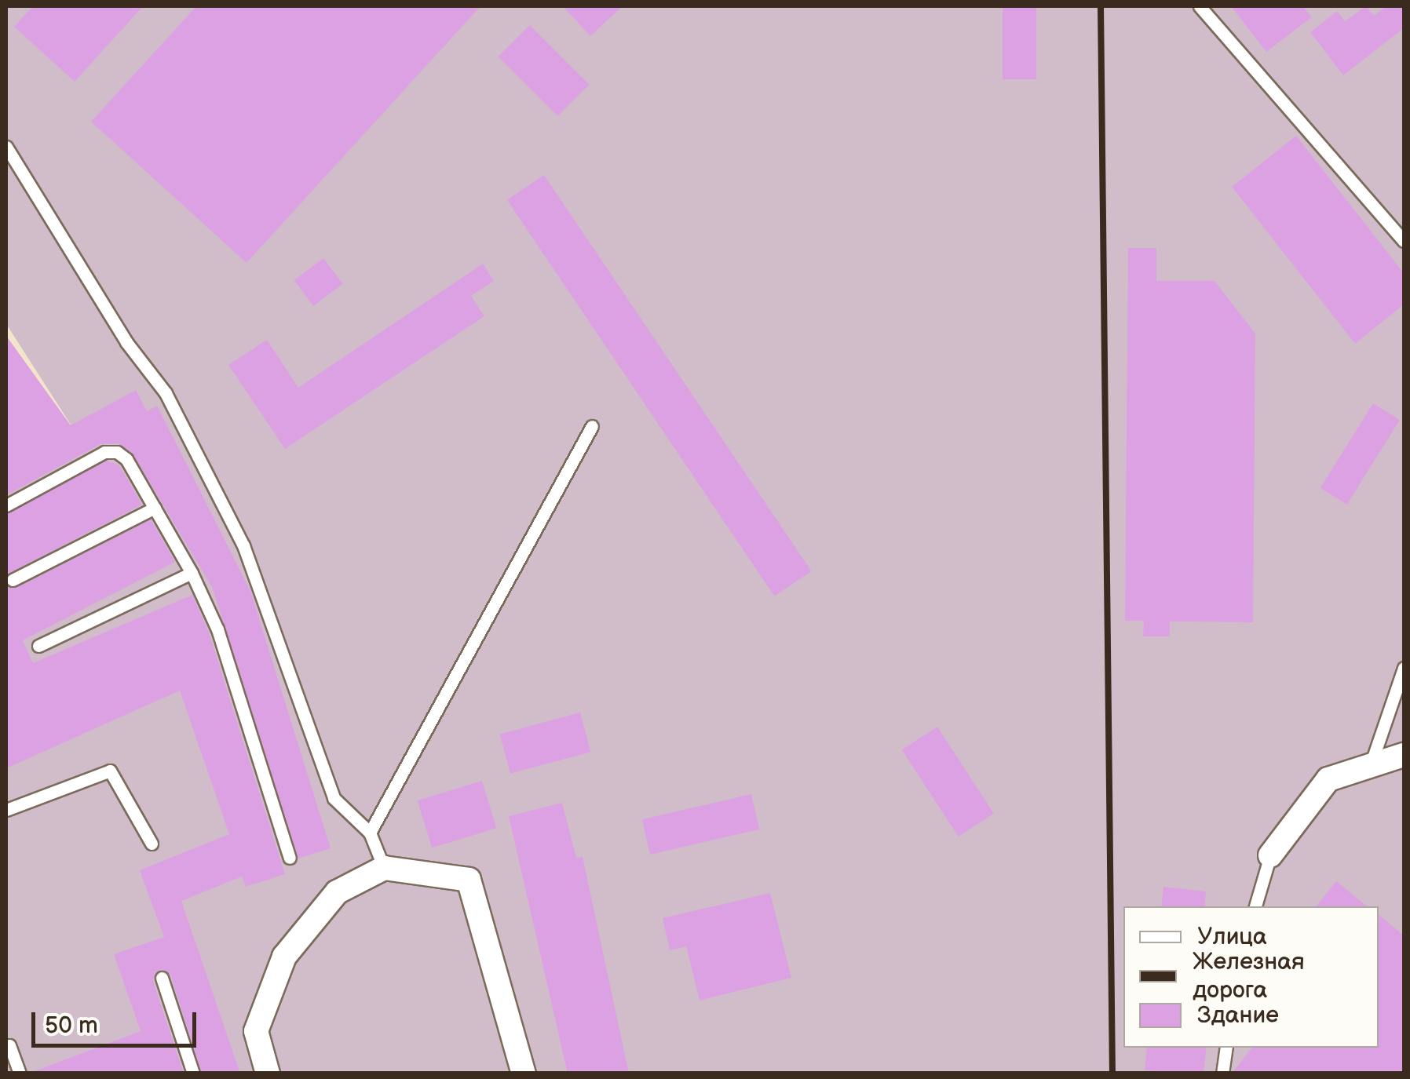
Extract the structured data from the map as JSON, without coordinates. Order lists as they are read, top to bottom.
{
  "legend": ["Улица", "Железная дорога", "Здание"],
  "scale_bar": "50 m"
}
